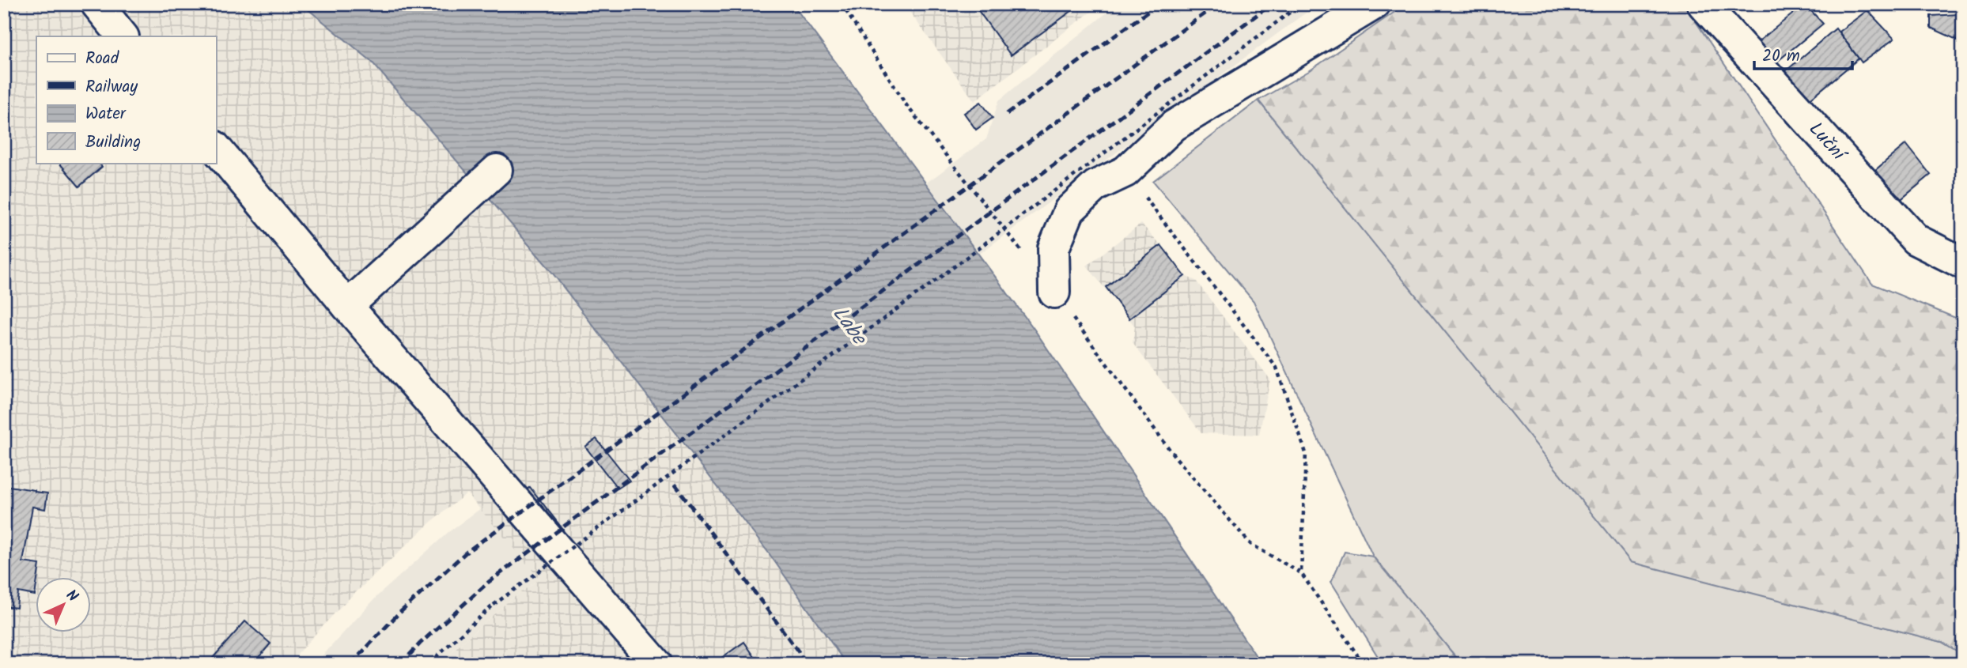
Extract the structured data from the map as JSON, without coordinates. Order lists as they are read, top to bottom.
{
  "streets": {
    "street": ["Luční"]
  },
  "water": ["Labe"],
  "legend": [
    "Road",
    "Railway",
    "Water",
    "Building"
  ],
  "scale_bar": "20 m",
  "north": "top right"
}
